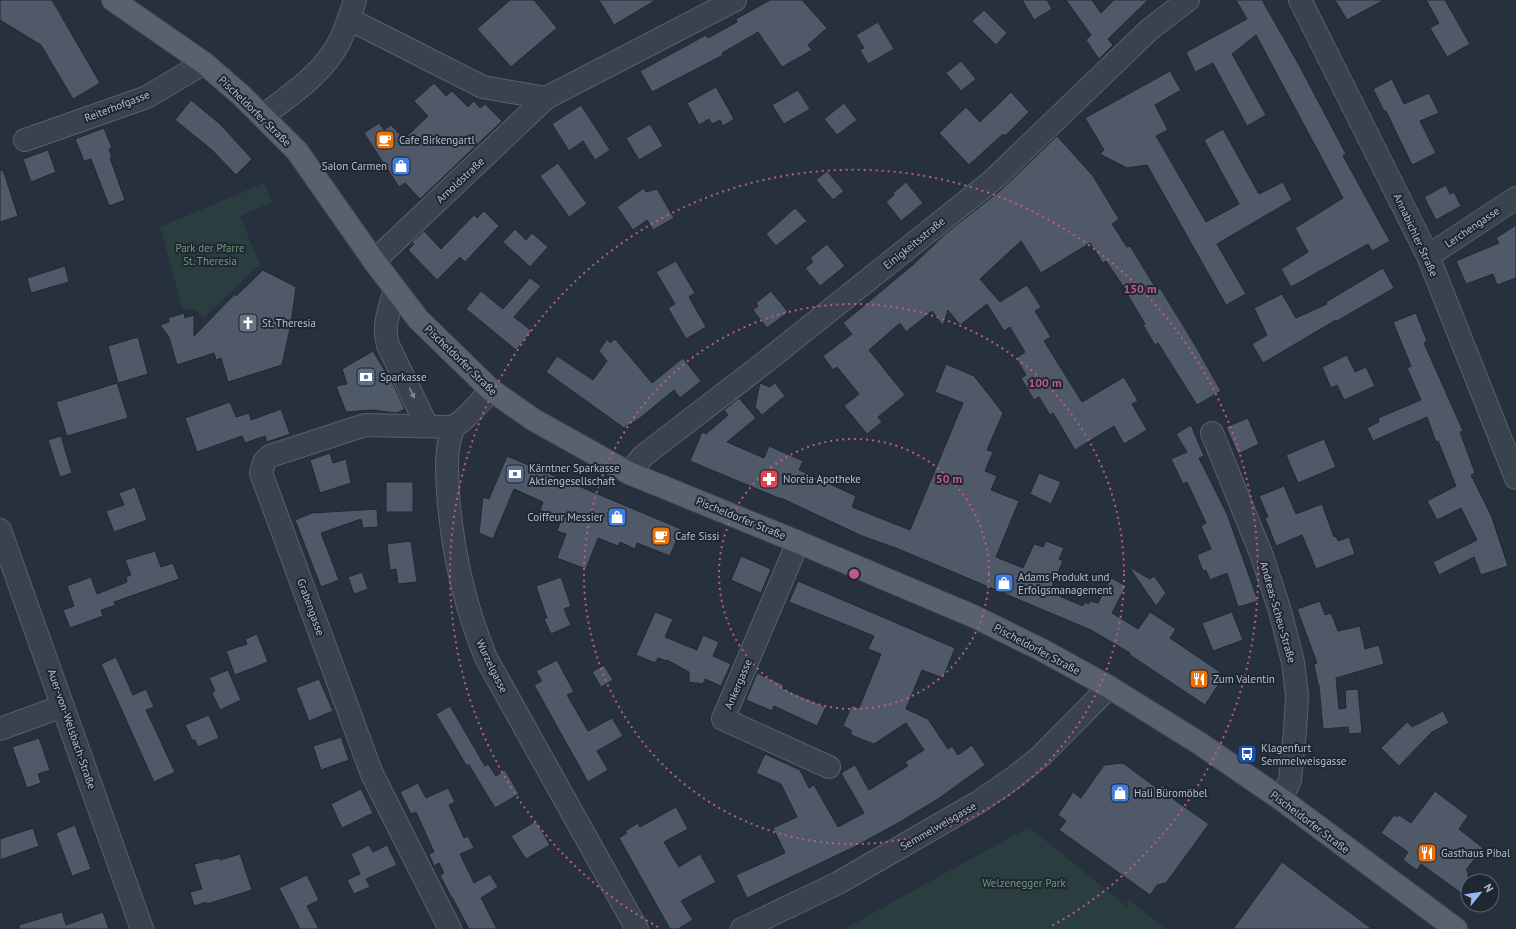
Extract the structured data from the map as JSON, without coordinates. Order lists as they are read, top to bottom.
{
  "streets": {
    "main road": ["Pischeldorfer Straße"],
    "street": [
      "Reiterhofgasse",
      "Arnoldstraße",
      "Lerchengasse",
      "Annabichler Straße",
      "Einigkeitsstraße",
      "Grabengasse",
      "Andreas-Scheu-Straße",
      "Wurzelgasse",
      "Ankergasse",
      "Auer-von-Welsbach-Straße",
      "Semmelweisgasse"
    ]
  },
  "crossings": [
    ["Reiterhofgasse", "Pischeldorfer Straße"],
    ["Pischeldorfer Straße", "Arnoldstraße"],
    ["Pischeldorfer Straße", "Einigkeitsstraße"],
    ["Pischeldorfer Straße", "Andreas-Scheu-Straße"],
    ["Pischeldorfer Straße", "Ankergasse"],
    ["Pischeldorfer Straße", "Semmelweisgasse"],
    ["Lerchengasse", "Annabichler Straße"],
    ["Grabengasse", "Wurzelgasse"]
  ],
  "parks": ["Park der Pfarre St. Theresia", "Welzenegger Park"],
  "places": {
    "cafe": ["Cafe Birkengartl", "Cafe Sissi"],
    "shop": [
      "Salon Carmen",
      "Coiffeur Messier",
      "Adams Produkt und Erfolgsmanagement",
      "Hali Büromöbel"
    ],
    "church": ["St. Theresia"],
    "bank": ["Sparkasse", "Kärntner Sparkasse Aktiengesellschaft"],
    "pharmacy": ["Noreia Apotheke"],
    "restaurant": ["Zum Valentin", "Gasthaus Pibal"],
    "bus stop": ["Klagenfurt Semmelweisgasse"]
  },
  "north": "top right",
  "rings": ["150 m", "100 m", "50 m"]
}
